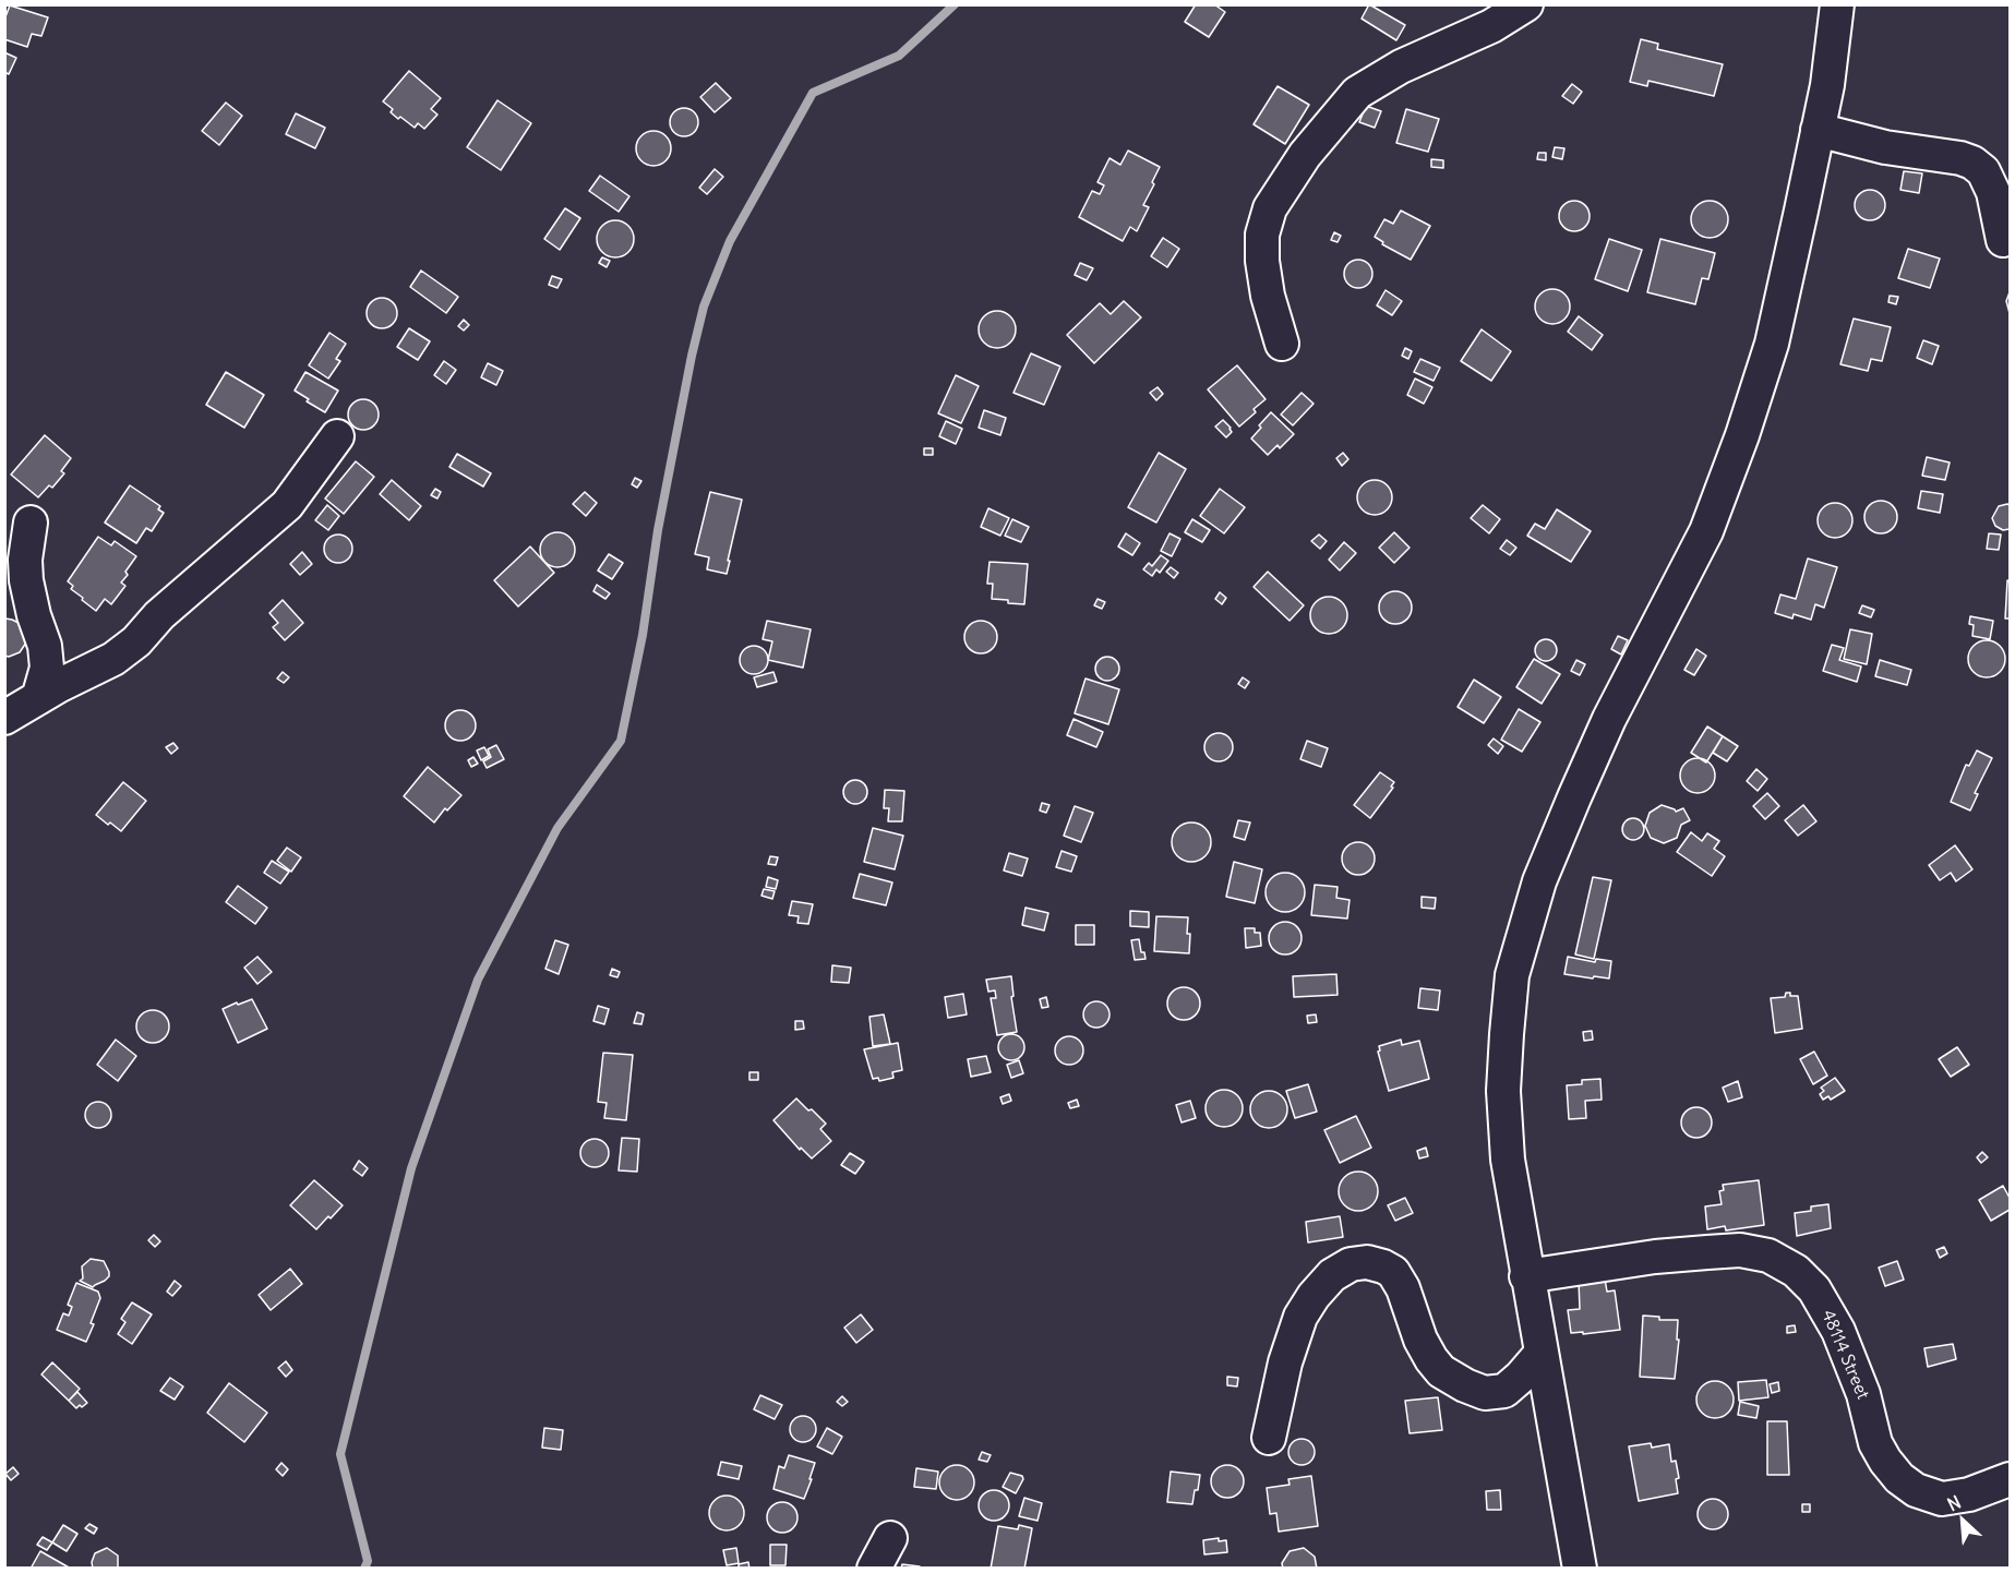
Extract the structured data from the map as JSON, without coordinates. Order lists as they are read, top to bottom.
{
  "streets": {
    "street": ["48114 Street"]
  },
  "north": "top left"
}
